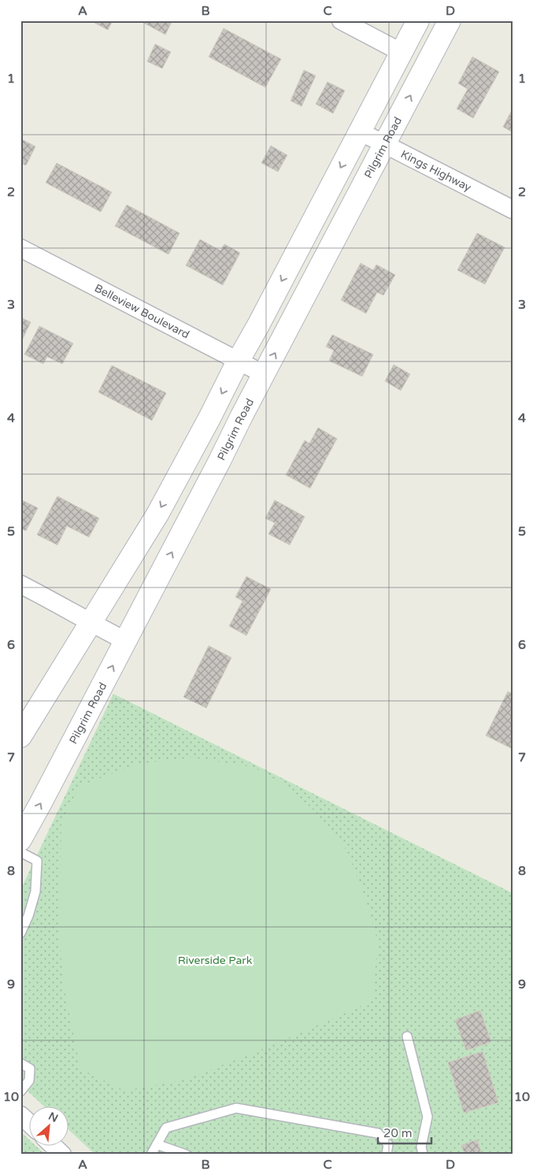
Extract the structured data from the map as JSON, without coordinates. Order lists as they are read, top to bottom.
{
  "streets": {
    "street": ["Pilgrim Road", "Kings Highway", "Belleview Boulevard"]
  },
  "crossings": [
    ["Pilgrim Road", "Kings Highway"],
    ["Pilgrim Road", "Belleview Boulevard"]
  ],
  "parks": ["Riverside Park"],
  "scale_bar": "20 m",
  "north": "top right",
  "grid": {
    "columns": [
      "A",
      "B",
      "C",
      "D"
    ],
    "rows": [
      "1",
      "2",
      "3",
      "4",
      "5",
      "6",
      "7",
      "8",
      "9",
      "10"
    ]
  }
}
